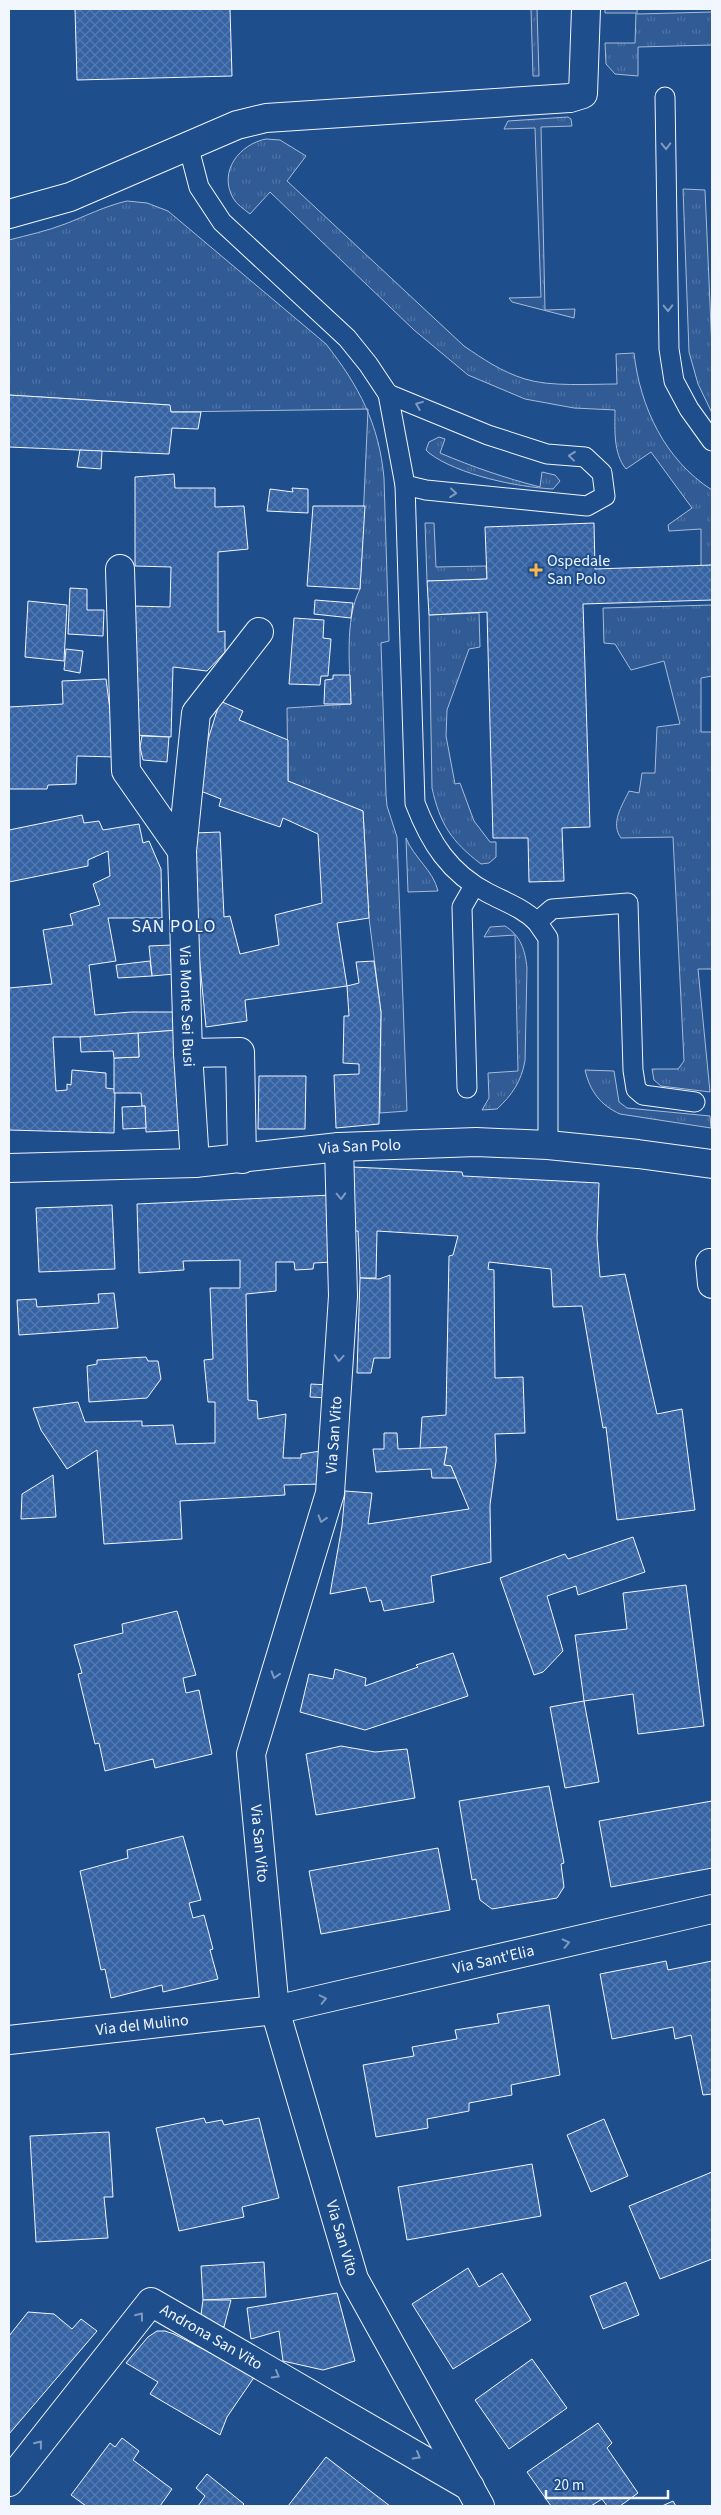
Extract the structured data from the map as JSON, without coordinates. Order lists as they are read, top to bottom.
{
  "streets": {
    "street": [
      "Via Monte Sei Busi",
      "Via San Polo",
      "Via San Vito",
      "Via Sant'Elia",
      "Via del Mulino",
      "Androna San Vito"
    ]
  },
  "crossings": [
    ["Via Monte Sei Busi", "Via San Polo"],
    ["Via San Polo", "Via San Vito"],
    ["Via San Vito", "Via Sant'Elia"],
    ["Via San Vito", "Via del Mulino"],
    ["Via San Vito", "Androna San Vito"],
    ["Via Sant'Elia", "Via del Mulino"]
  ],
  "one_way": ["Via San Vito", "Via Sant'Elia"],
  "districts": ["SAN POLO"],
  "places": {
    "health": ["Ospedale San Polo"]
  },
  "scale_bar": "20 m"
}
